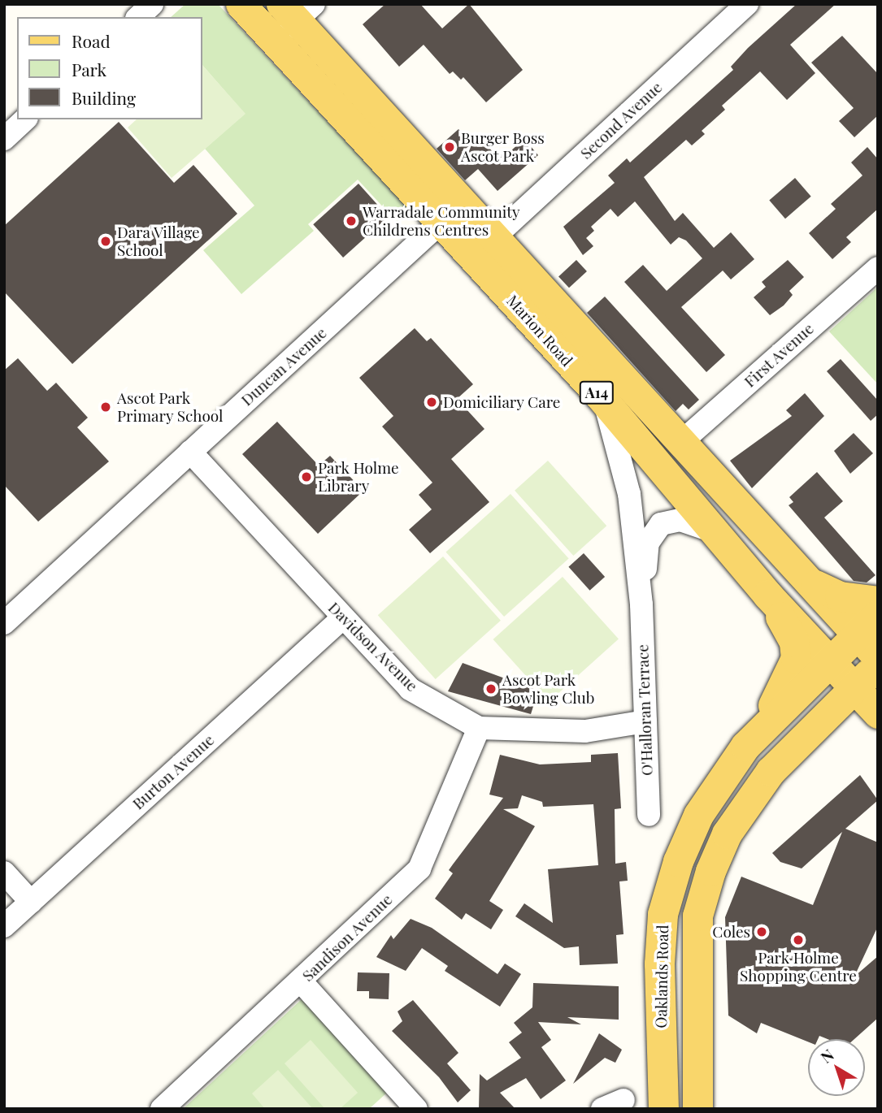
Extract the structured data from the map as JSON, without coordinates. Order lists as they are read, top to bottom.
{
  "streets": {
    "main road": ["Marion Road", "A14", "Oaklands Road"],
    "street": [
      "Second Avenue",
      "First Avenue",
      "Duncan Avenue",
      "Davidson Avenue",
      "O'Halloran Terrace",
      "Burton Avenue",
      "Sandison Avenue"
    ]
  },
  "crossings": [
    ["Second Avenue", "Marion Road"],
    ["Marion Road", "First Avenue"],
    ["Marion Road", "Duncan Avenue"],
    ["Marion Road", "O'Halloran Terrace"],
    ["Marion Road", "Oaklands Road"],
    ["Duncan Avenue", "Davidson Avenue"],
    ["Davidson Avenue", "O'Halloran Terrace"],
    ["Davidson Avenue", "Burton Avenue"],
    ["Davidson Avenue", "Sandison Avenue"]
  ],
  "places": [
    "Burger Boss Ascot Park",
    "Warradale Community Childrens Centres",
    "Dara Village School",
    "Domiciliary Care",
    "Ascot Park Primary School",
    "Park Holme Library",
    "Ascot Park Bowling Club",
    "Coles",
    "Park Holme Shopping Centre"
  ],
  "legend": ["Road", "Park", "Building"],
  "north": "top left"
}
